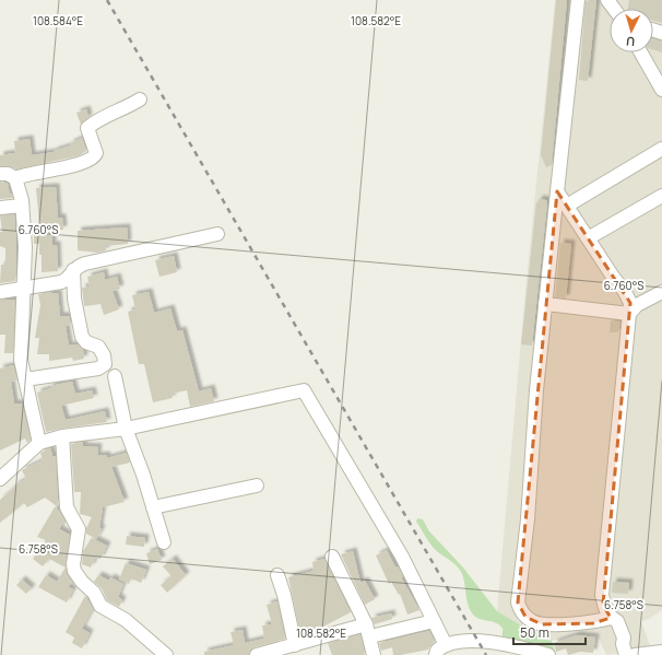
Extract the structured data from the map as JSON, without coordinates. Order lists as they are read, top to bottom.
{
  "scale_bar": "50 m",
  "north": "bottom",
  "coordinates": [
    "108.584°E",
    "108.582°E",
    "6.760°S",
    "6.758°S"
  ]
}
